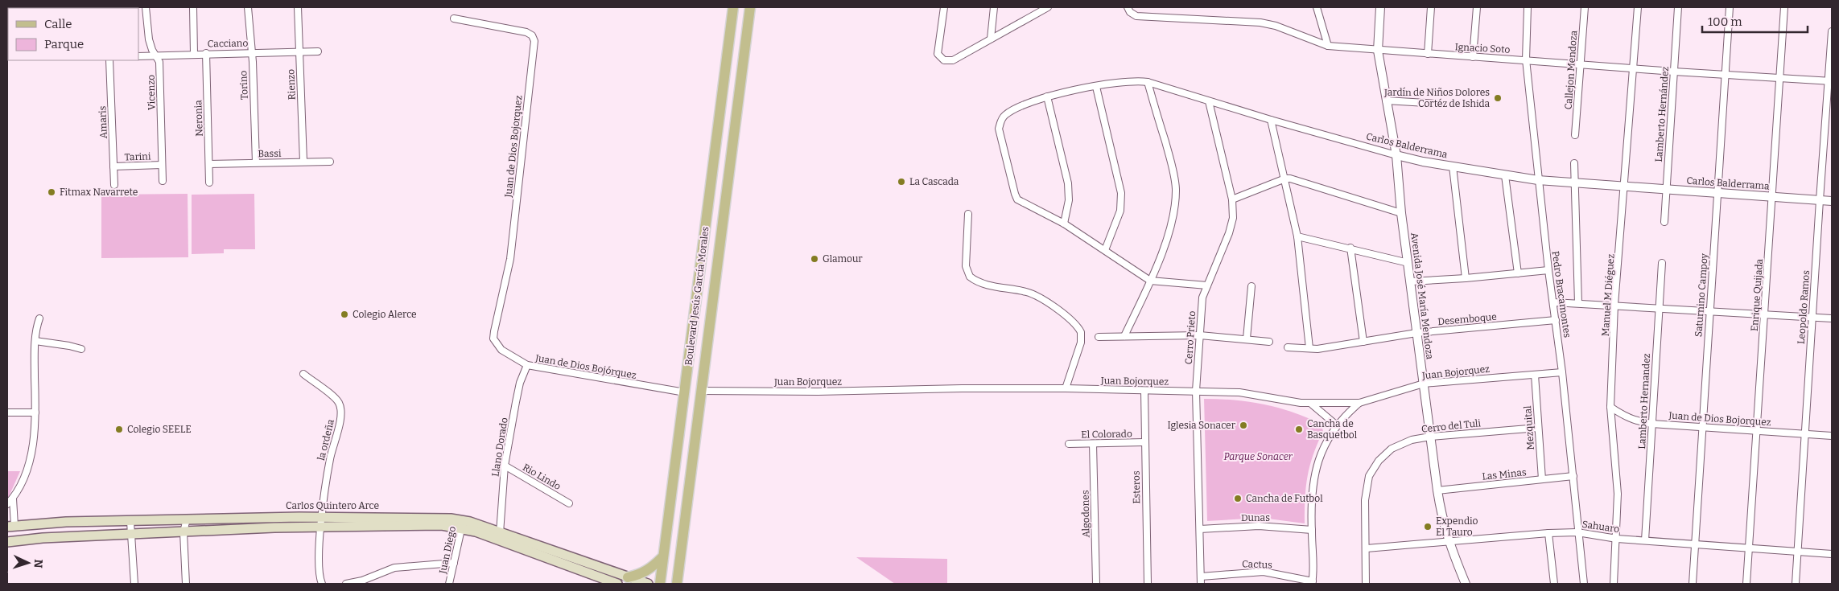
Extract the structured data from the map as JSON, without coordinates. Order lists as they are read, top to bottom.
{
  "streets": {
    "main road": ["Boulevard Jesús García Morales", "Carlos Quintero Arce"],
    "street": [
      "Cacciano",
      "Ignacio Soto",
      "Callejon Mendoza",
      "Rienzo",
      "Torino",
      "Vicenzo",
      "Lamberto Hernández",
      "Neronia",
      "Amaris",
      "Carlos Balderrama",
      "Juan de Dios Bojorquez",
      "Bassi",
      "Tarini",
      "Pedro Bracamontes",
      "Manuel M Diéguez",
      "Saturnino Campoy",
      "Enrique Quijada",
      "Avenida José María Mendoza",
      "Leopoldo Ramos",
      "Desemboque",
      "Cerro Prieto",
      "Juan de Dios Bojórquez",
      "Juan Bojorquez",
      "Lamberto Hernandez",
      "Cerro del Tuli",
      "Mezquital",
      "El Colorado",
      "la ordeña",
      "Llano Dorado",
      "Las Minas",
      "Rio Lindo",
      "Esteros",
      "Algodones",
      "Dunas",
      "Sahuaro",
      "Juan Diego",
      "Cactus"
    ]
  },
  "crossings": [
    ["Cacciano", "Rienzo"],
    ["Cacciano", "Torino"],
    ["Cacciano", "Vicenzo"],
    ["Cacciano", "Neronia"],
    ["Ignacio Soto", "Callejon Mendoza"],
    ["Ignacio Soto", "Lamberto Hernández"],
    ["Ignacio Soto", "Pedro Bracamontes"],
    ["Ignacio Soto", "Manuel M Diéguez"],
    ["Ignacio Soto", "Saturnino Campoy"],
    ["Ignacio Soto", "Enrique Quijada"],
    ["Ignacio Soto", "Avenida José María Mendoza"],
    ["Ignacio Soto", "Leopoldo Ramos"],
    ["Rienzo", "Bassi"],
    ["Torino", "Bassi"],
    ["Vicenzo", "Tarini"],
    ["Lamberto Hernández", "Carlos Balderrama"],
    ["Neronia", "Bassi"],
    ["Amaris", "Tarini"],
    ["Carlos Balderrama", "Pedro Bracamontes"],
    ["Carlos Balderrama", "Manuel M Diéguez"],
    ["Carlos Balderrama", "Saturnino Campoy"],
    ["Carlos Balderrama", "Enrique Quijada"],
    ["Carlos Balderrama", "Avenida José María Mendoza"],
    ["Carlos Balderrama", "Leopoldo Ramos"],
    ["Carlos Balderrama", "Cerro Prieto"],
    ["Juan de Dios Bojorquez", "Manuel M Diéguez"],
    ["Juan de Dios Bojorquez", "Saturnino Campoy"],
    ["Juan de Dios Bojorquez", "Enrique Quijada"],
    ["Juan de Dios Bojorquez", "Leopoldo Ramos"],
    ["Juan de Dios Bojorquez", "Juan de Dios Bojórquez"],
    ["Juan de Dios Bojorquez", "Lamberto Hernandez"],
    ["Pedro Bracamontes", "Desemboque"],
    ["Pedro Bracamontes", "Juan Bojorquez"],
    ["Pedro Bracamontes", "Las Minas"],
    ["Pedro Bracamontes", "Sahuaro"],
    ["Manuel M Diéguez", "Sahuaro"],
    ["Saturnino Campoy", "Sahuaro"],
    ["Enrique Quijada", "Sahuaro"],
    ["Boulevard Jesús García Morales", "Juan de Dios Bojórquez"],
    ["Boulevard Jesús García Morales", "Juan Bojorquez"],
    ["Avenida José María Mendoza", "Desemboque"],
    ["Avenida José María Mendoza", "Juan Bojorquez"],
    ["Avenida José María Mendoza", "Cerro del Tuli"],
    ["Avenida José María Mendoza", "Las Minas"],
    ["Avenida José María Mendoza", "Sahuaro"],
    ["Leopoldo Ramos", "Sahuaro"],
    ["Cerro Prieto", "Juan Bojorquez"],
    ["Cerro Prieto", "Dunas"],
    ["Cerro Prieto", "Cactus"],
    ["Juan de Dios Bojórquez", "Llano Dorado"],
    ["Juan Bojorquez", "Mezquital"],
    ["Juan Bojorquez", "Esteros"],
    ["Lamberto Hernandez", "Sahuaro"],
    ["Cerro del Tuli", "Mezquital"],
    ["Cerro del Tuli", "Sahuaro"],
    ["Mezquital", "Las Minas"],
    ["El Colorado", "Esteros"],
    ["El Colorado", "Algodones"],
    ["la ordeña", "Carlos Quintero Arce"],
    ["Llano Dorado", "Rio Lindo"],
    ["Llano Dorado", "Carlos Quintero Arce"],
    ["Carlos Quintero Arce", "Juan Diego"]
  ],
  "parks": ["Parque Sonacer"],
  "places": [
    "Jardín de Niños Dolores Cortéz de Ishida",
    "La Cascada",
    "Fitmax Navarrete",
    "Glamour",
    "Colegio Alerce",
    "Iglesia Sonacer",
    "Colegio SEELE",
    "Cancha de Basquetbol",
    "Cancha de Futbol",
    "Expendio El Tauro"
  ],
  "legend": ["Calle", "Parque"],
  "scale_bar": "100 m",
  "north": "right"
}
